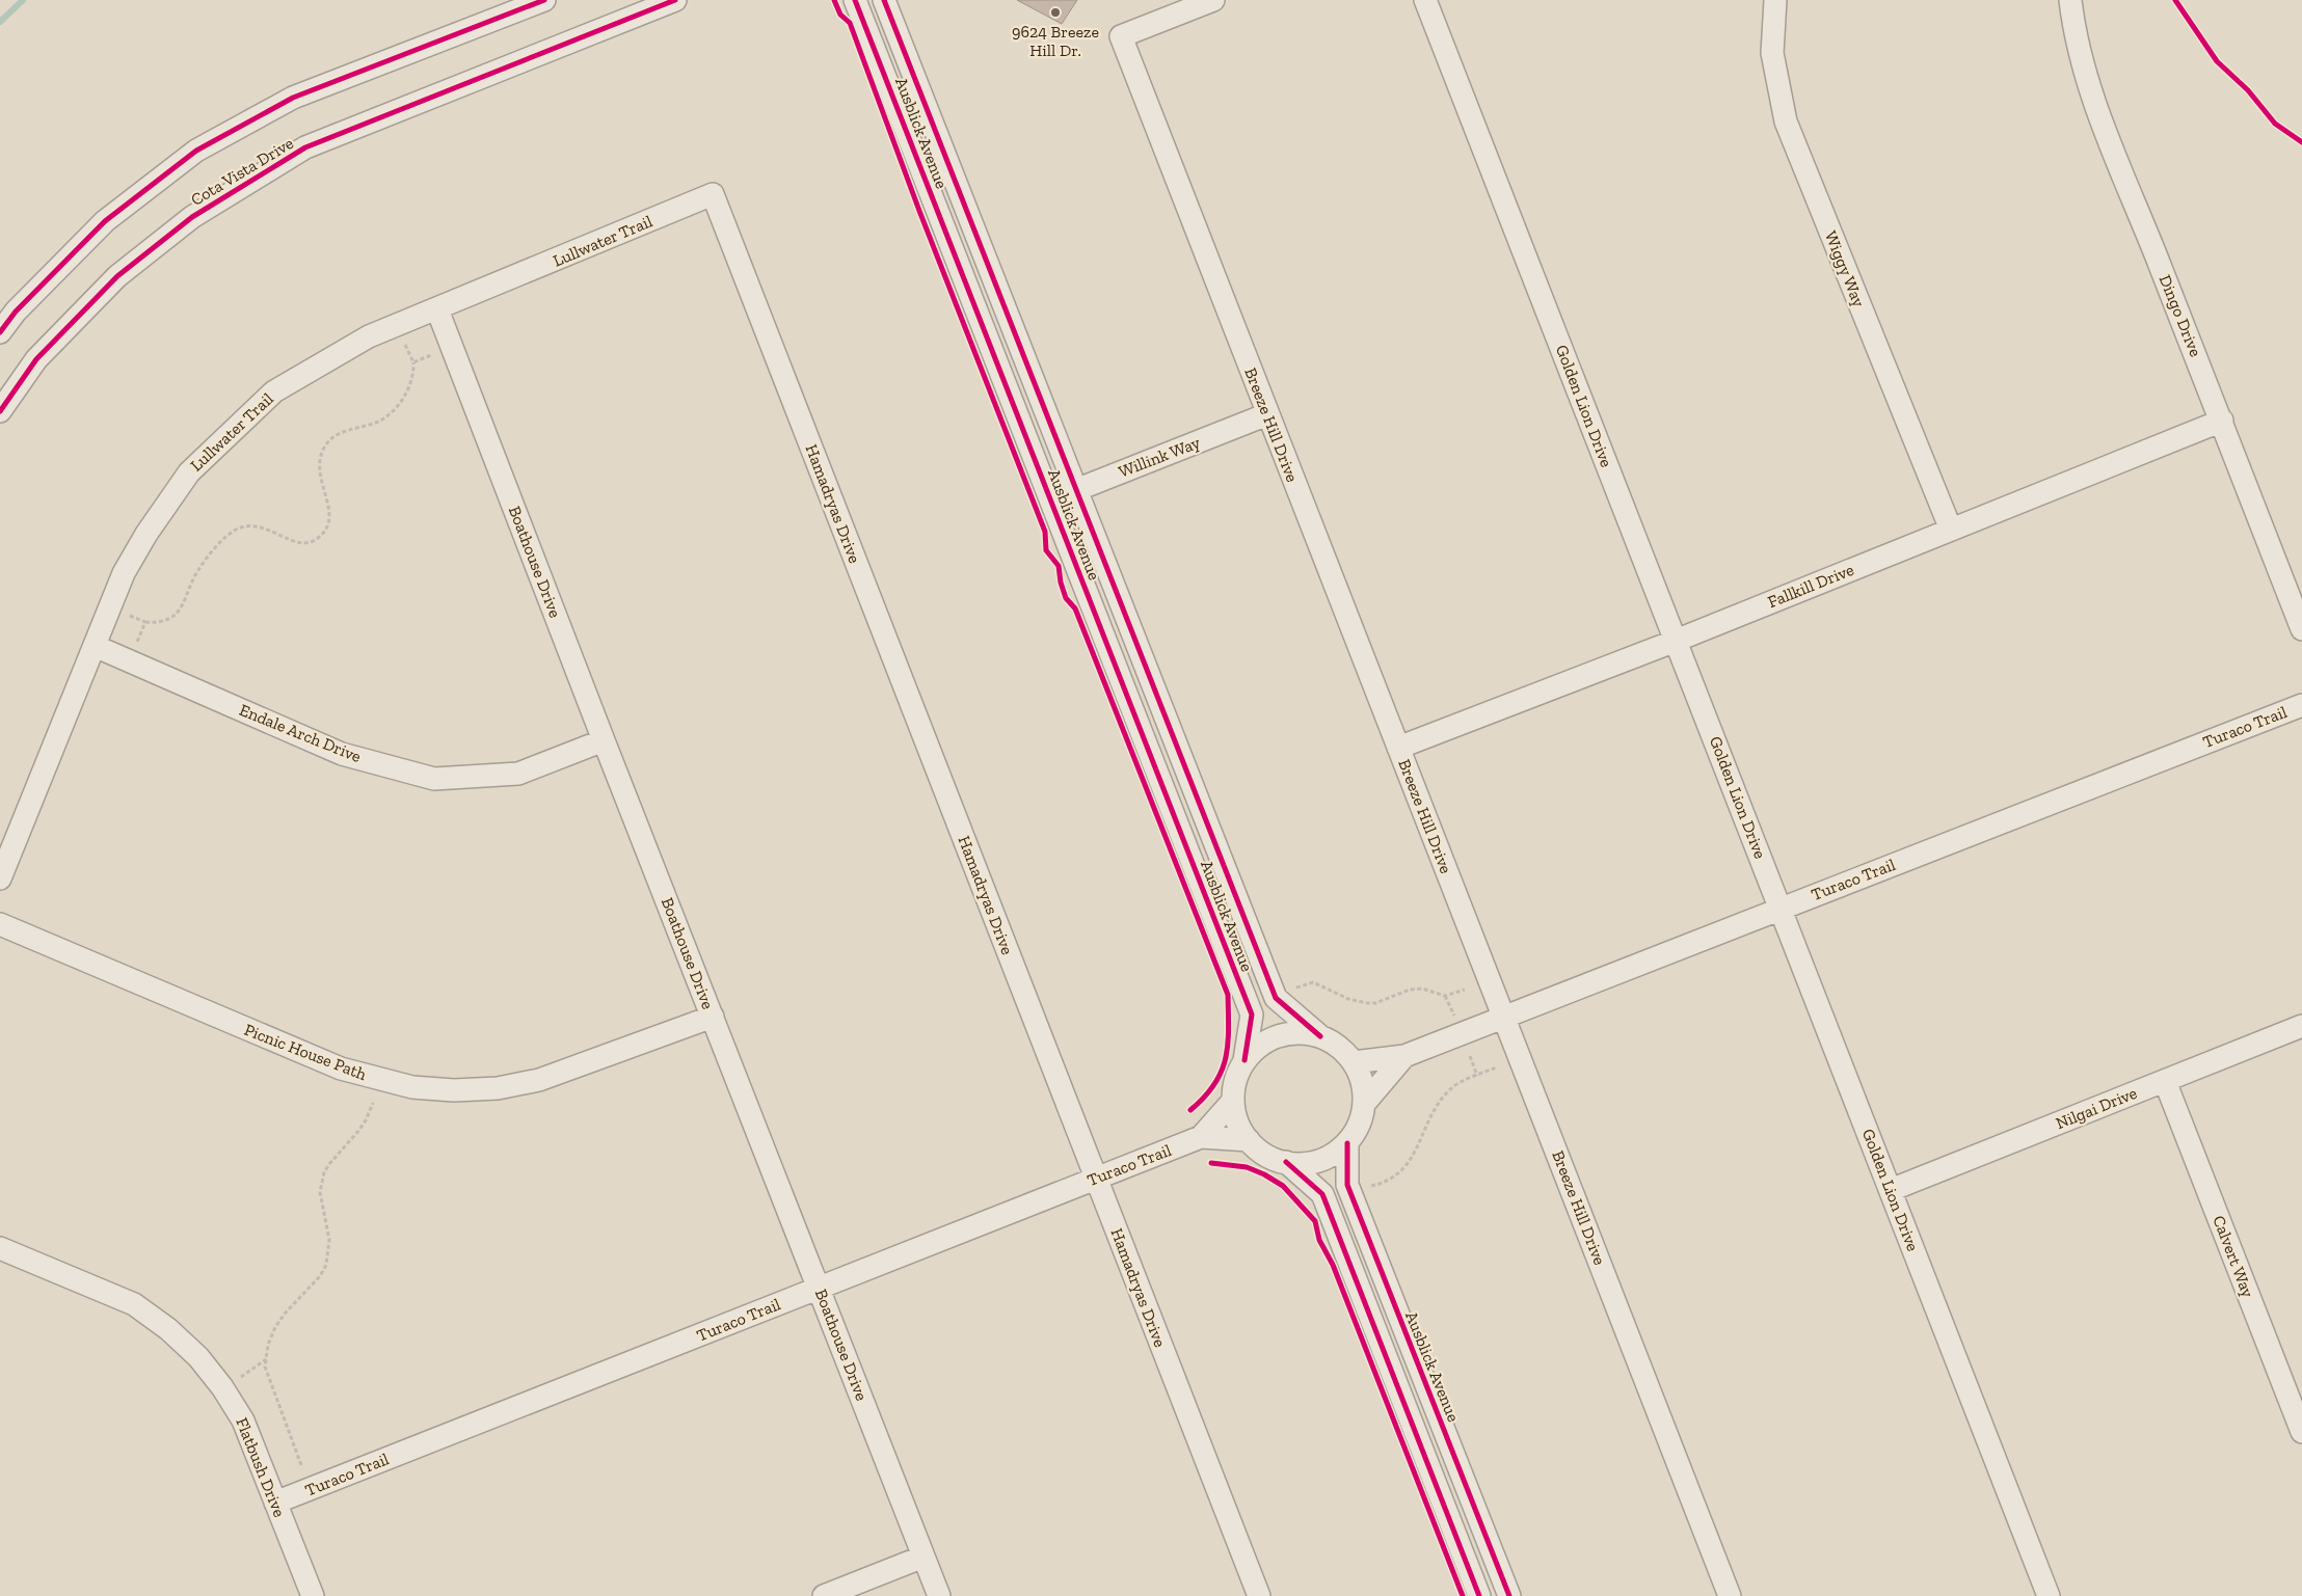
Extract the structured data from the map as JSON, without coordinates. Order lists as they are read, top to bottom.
{
  "streets": {
    "street": [
      "Ausblick Avenue",
      "Cota Vista Drive",
      "Lullwater Trail",
      "Wiggy Way",
      "Dingo Drive",
      "Golden Lion Drive",
      "Breeze Hill Drive",
      "Willink Way",
      "Hamadryas Drive",
      "Boathouse Drive",
      "Fallkill Drive",
      "Turaco Trail",
      "Endale Arch Drive",
      "Picnic House Path",
      "Nilgai Drive",
      "Calvert Way",
      "Flatbush Drive"
    ]
  },
  "crossings": [
    ["Ausblick Avenue", "Willink Way"],
    ["Ausblick Avenue", "Turaco Trail"],
    ["Lullwater Trail", "Hamadryas Drive"],
    ["Lullwater Trail", "Boathouse Drive"],
    ["Lullwater Trail", "Endale Arch Drive"],
    ["Wiggy Way", "Fallkill Drive"],
    ["Dingo Drive", "Fallkill Drive"],
    ["Golden Lion Drive", "Fallkill Drive"],
    ["Golden Lion Drive", "Turaco Trail"],
    ["Golden Lion Drive", "Nilgai Drive"],
    ["Breeze Hill Drive", "Willink Way"],
    ["Breeze Hill Drive", "Fallkill Drive"],
    ["Breeze Hill Drive", "Turaco Trail"],
    ["Hamadryas Drive", "Turaco Trail"],
    ["Boathouse Drive", "Turaco Trail"],
    ["Boathouse Drive", "Endale Arch Drive"],
    ["Boathouse Drive", "Picnic House Path"],
    ["Turaco Trail", "Flatbush Drive"],
    ["Nilgai Drive", "Calvert Way"]
  ],
  "places": ["9624 Breeze Hill Dr."]
}
